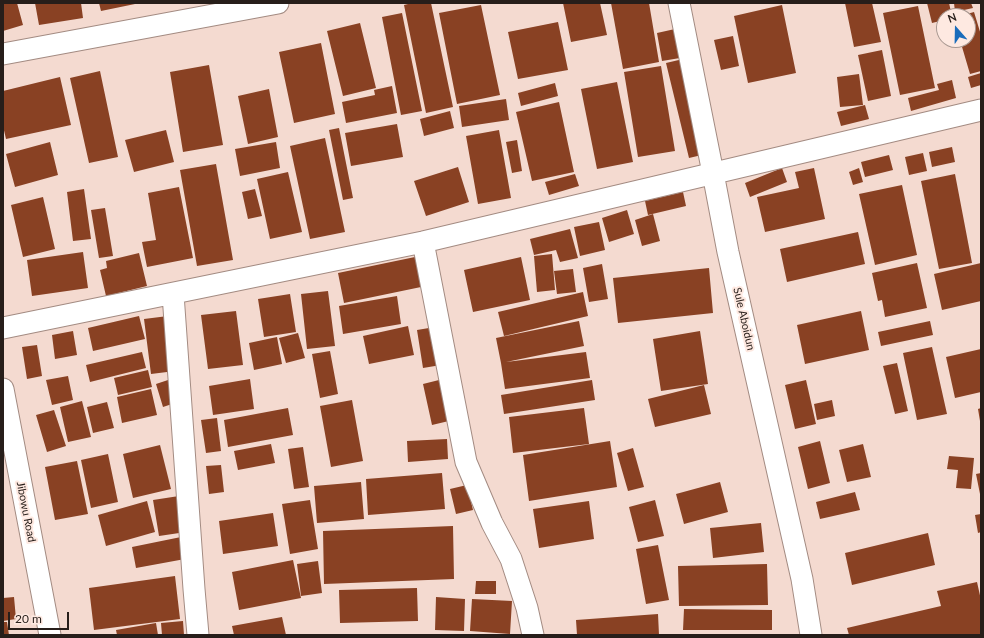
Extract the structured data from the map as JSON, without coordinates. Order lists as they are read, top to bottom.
{
  "streets": {
    "street": ["Sule Aboidun", "Jibowu Road"]
  },
  "scale_bar": "20 m",
  "north": "top"
}
